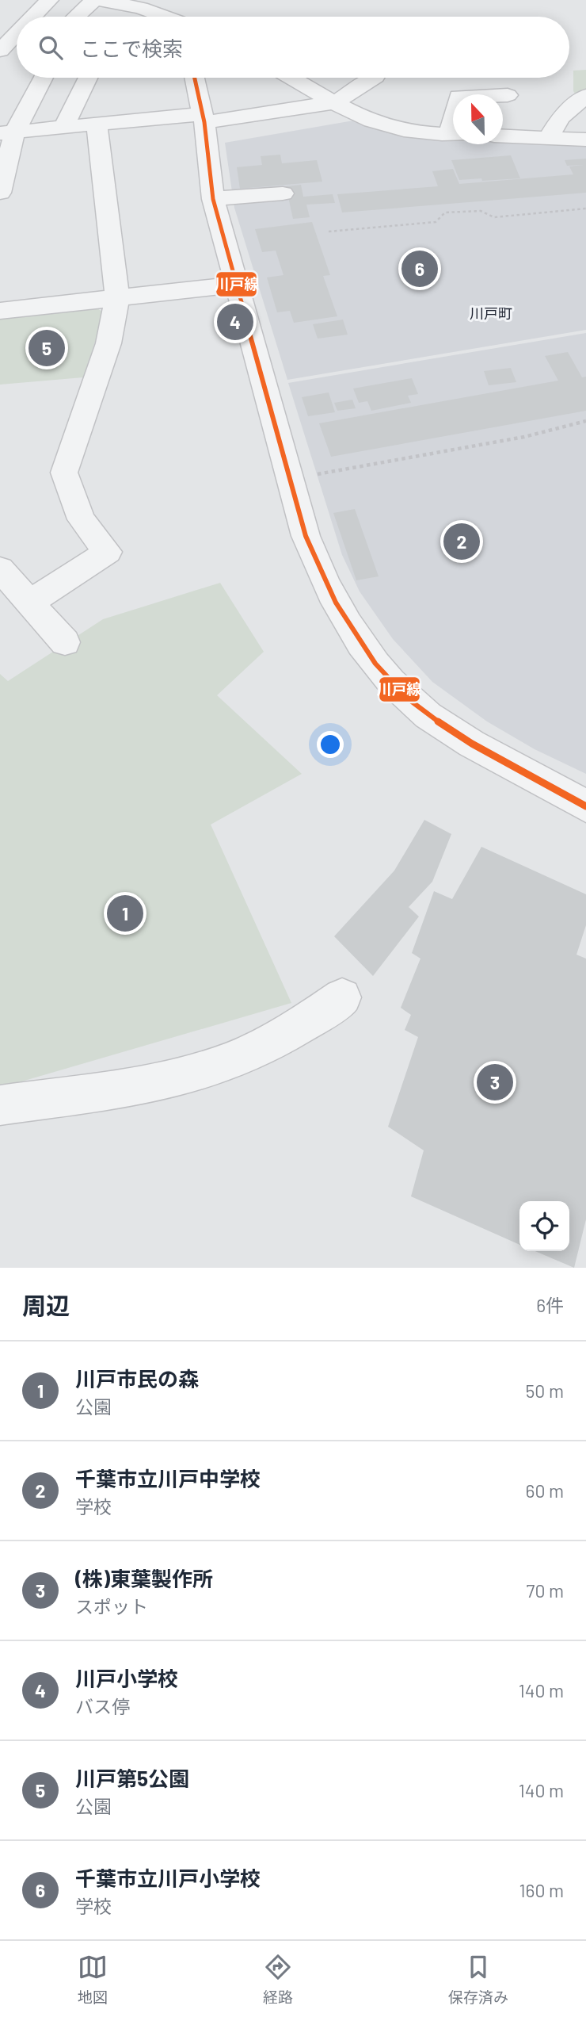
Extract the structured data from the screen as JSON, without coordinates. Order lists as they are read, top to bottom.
{
  "districts": ["川戸町"],
  "lines": ["transit line 川戸線"],
  "north": "top",
  "page": {
    "search": "ここで検索",
    "pins": [
      "6",
      "4",
      "5",
      "2",
      "1",
      "3"
    ],
    "heading": ["周辺", "6件"],
    "list": [
      {
        "mark": "1",
        "name": "川戸市民の森",
        "note": "公園",
        "value": "50 m"
      },
      {
        "mark": "2",
        "name": "千葉市立川戸中学校",
        "note": "学校",
        "value": "60 m"
      },
      {
        "mark": "3",
        "name": "(株)東葉製作所",
        "note": "スポット",
        "value": "70 m"
      },
      {
        "mark": "4",
        "name": "川戸小学校",
        "note": "バス停",
        "value": "140 m"
      },
      {
        "mark": "5",
        "name": "川戸第5公園",
        "note": "公園",
        "value": "140 m"
      },
      {
        "mark": "6",
        "name": "千葉市立川戸小学校",
        "note": "学校",
        "value": "160 m"
      }
    ],
    "nav": ["地図", "経路", "保存済み"]
  }
}
